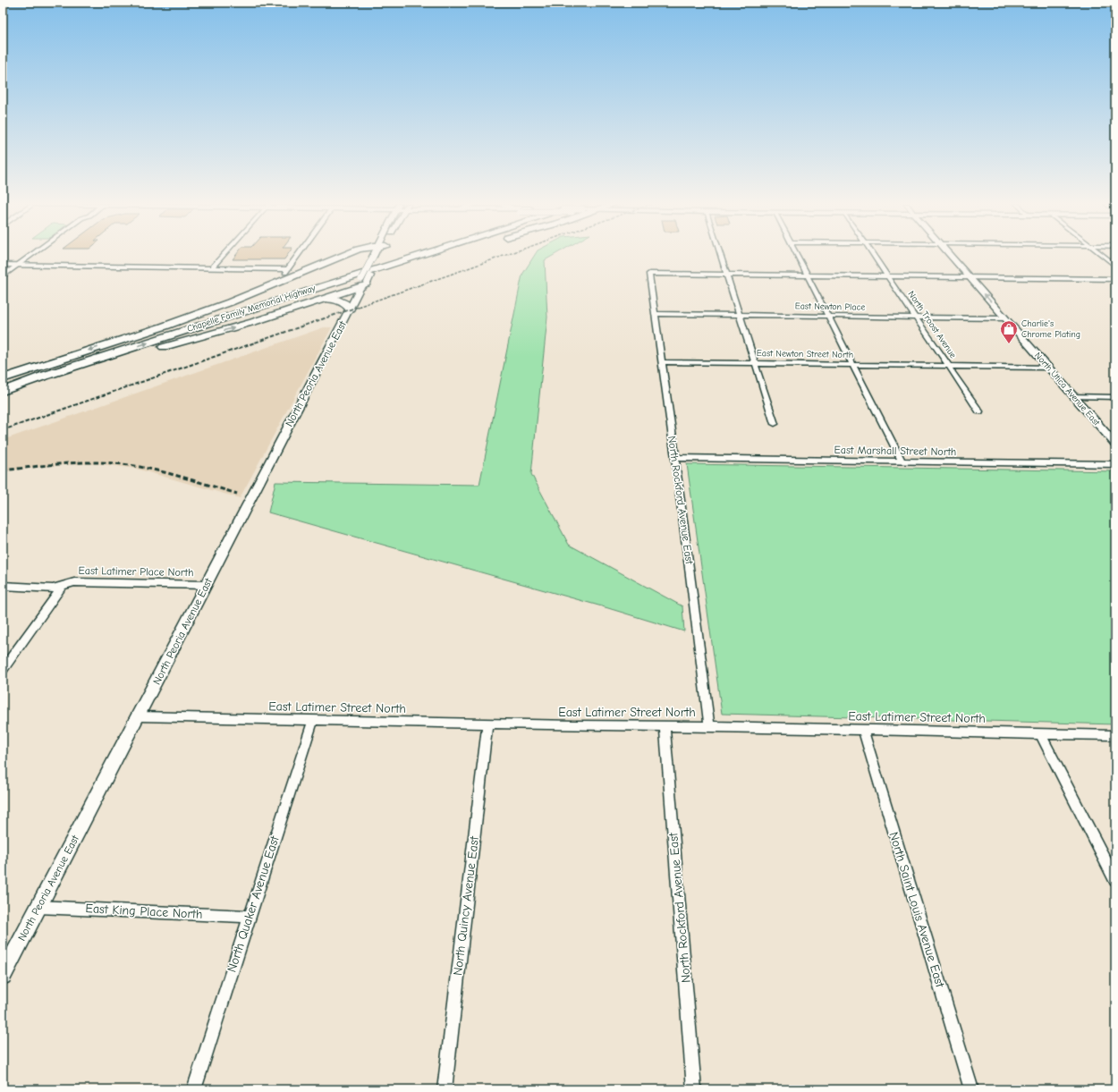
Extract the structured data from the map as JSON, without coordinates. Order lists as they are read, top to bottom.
{
  "streets": {
    "highway": ["Chapelle Family Memorial Highway"],
    "main road": ["North Peoria Avenue East", "North Utica Avenue East"],
    "street": [
      "East Newton Place",
      "North Troost Avenue",
      "East Newton Street North",
      "East Marshall Street North",
      "North Rockford Avenue East",
      "East Latimer Place North",
      "East Latimer Street North",
      "North Quaker Avenue East",
      "North Quincy Avenue East",
      "North Saint Louis Avenue East",
      "East King Place North"
    ]
  },
  "crossings": [
    ["East Newton Place", "North Troost Avenue"],
    ["East Newton Place", "North Utica Avenue East"],
    ["East Newton Place", "North Rockford Avenue East"],
    ["North Troost Avenue", "East Newton Street North"],
    ["East Newton Street North", "North Utica Avenue East"],
    ["East Newton Street North", "North Rockford Avenue East"],
    ["North Peoria Avenue East", "East Latimer Place North"],
    ["North Peoria Avenue East", "East Latimer Street North"],
    ["North Peoria Avenue East", "East King Place North"],
    ["East Marshall Street North", "North Rockford Avenue East"],
    ["North Rockford Avenue East", "East Latimer Street North"],
    ["East Latimer Street North", "North Quaker Avenue East"],
    ["East Latimer Street North", "North Quincy Avenue East"],
    ["East Latimer Street North", "North Saint Louis Avenue East"],
    ["North Quaker Avenue East", "East King Place North"]
  ],
  "places": {
    "shop": ["Charlie's Chrome Plating"]
  }
}
